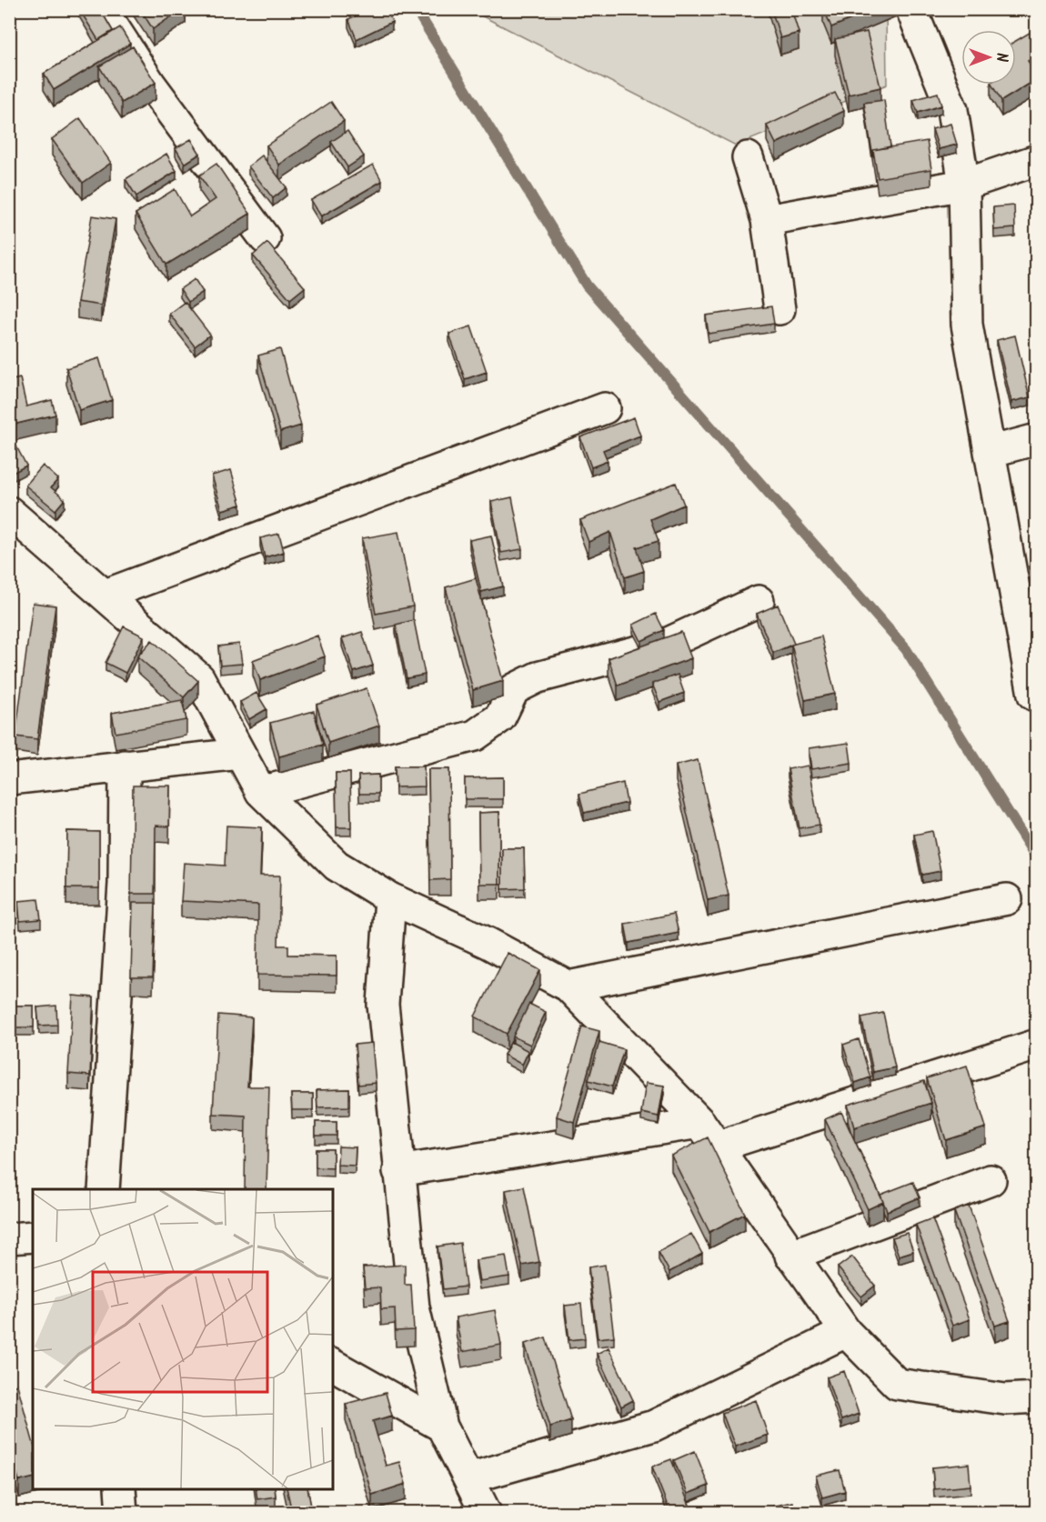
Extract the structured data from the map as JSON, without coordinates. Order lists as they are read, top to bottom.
{
  "north": "right"
}
